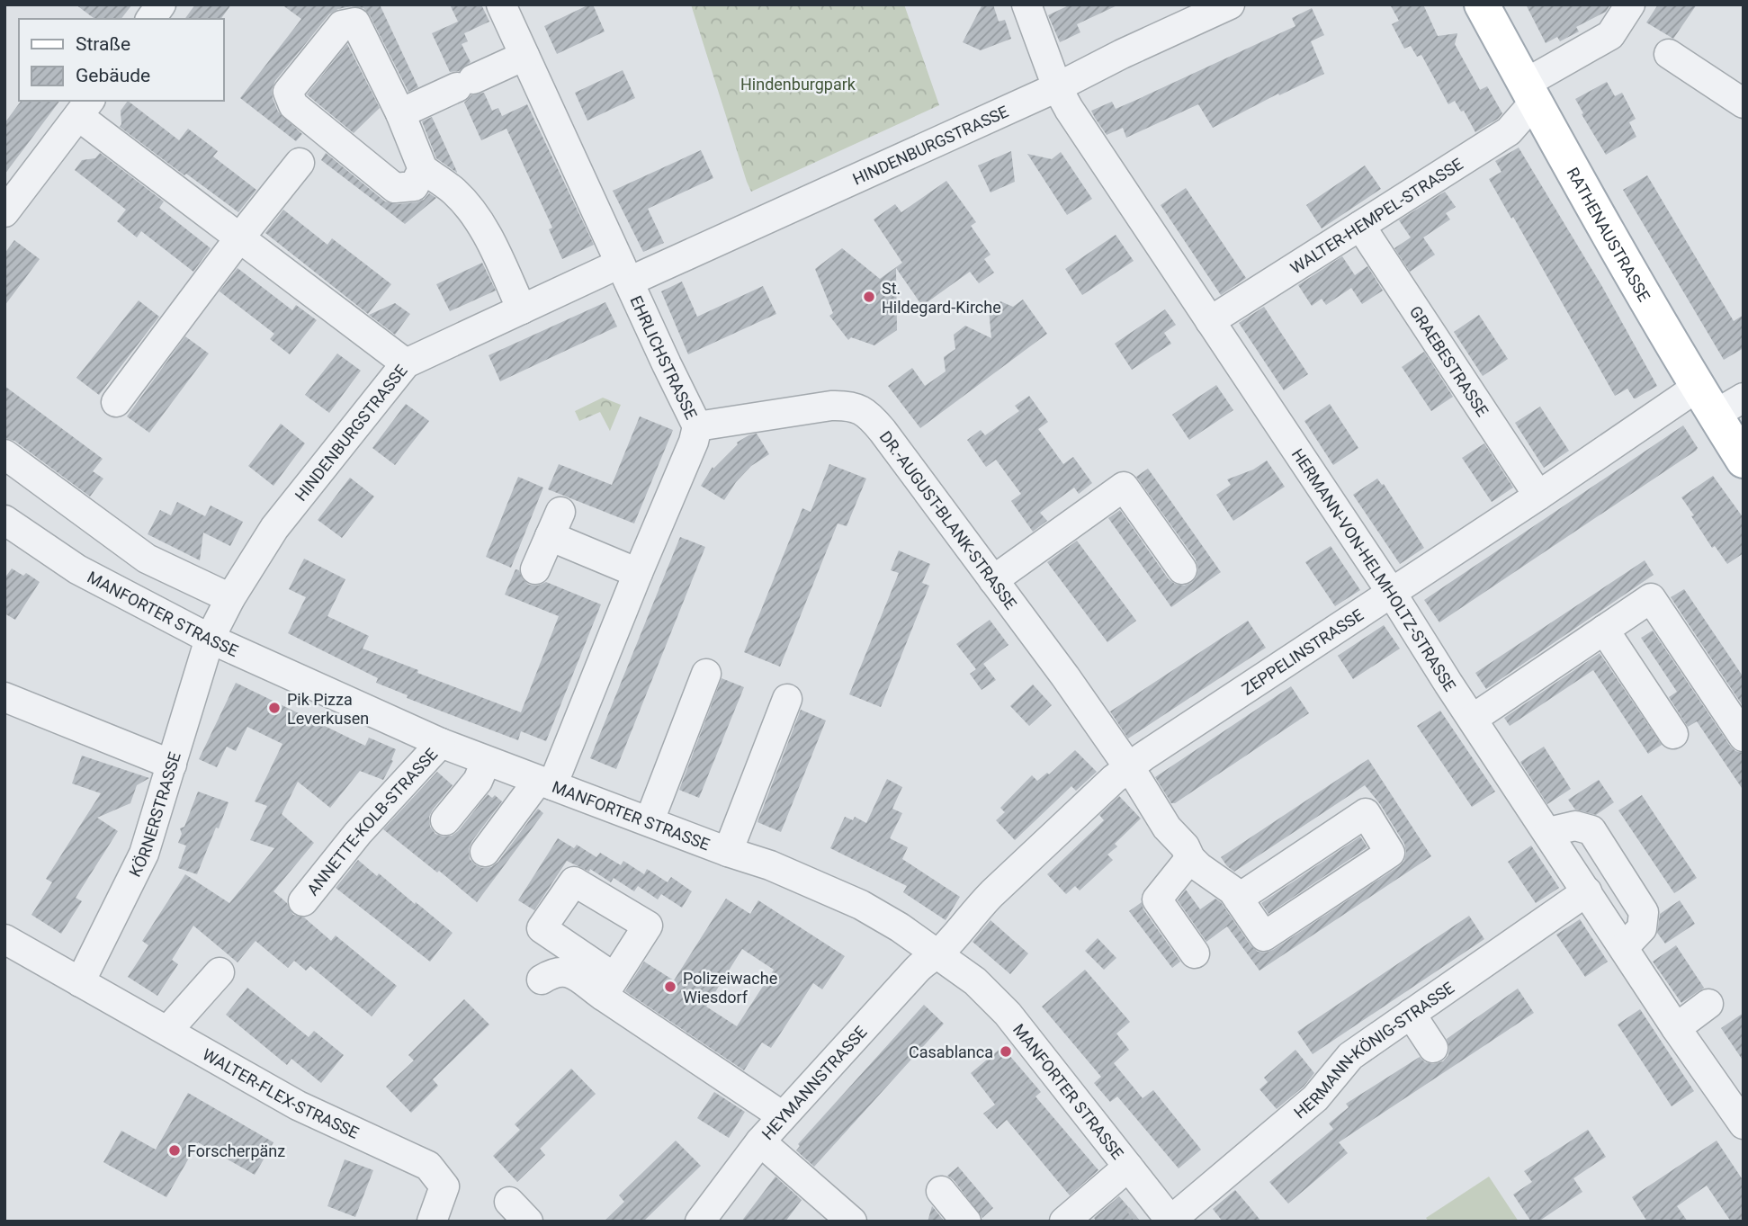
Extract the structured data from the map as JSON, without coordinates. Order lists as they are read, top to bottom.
{
  "streets": {
    "main road": ["RATHENAUSTRASSE"],
    "street": [
      "HINDENBURGSTRASSE",
      "WALTER-HEMPEL-STRASSE",
      "EHRLICHSTRASSE",
      "GRAEBESTRASSE",
      "DR.-AUGUST-BLANK-STRASSE",
      "HERMANN-VON-HELMHOLTZ-STRASSE",
      "MANFORTER STRASSE",
      "ZEPPELINSTRASSE",
      "KÖRNERSTRASSE",
      "ANNETTE-KOLB-STRASSE",
      "HERMANN-KÖNIG-STRASSE",
      "HEYMANNSTRASSE",
      "WALTER-FLEX-STRASSE"
    ]
  },
  "crossings": [
    ["HINDENBURGSTRASSE", "EHRLICHSTRASSE"],
    ["HINDENBURGSTRASSE", "HERMANN-VON-HELMHOLTZ-STRASSE"],
    ["HINDENBURGSTRASSE", "MANFORTER STRASSE"],
    ["HINDENBURGSTRASSE", "KÖRNERSTRASSE"],
    ["WALTER-HEMPEL-STRASSE", "RATHENAUSTRASSE"],
    ["WALTER-HEMPEL-STRASSE", "GRAEBESTRASSE"],
    ["WALTER-HEMPEL-STRASSE", "HERMANN-VON-HELMHOLTZ-STRASSE"],
    ["RATHENAUSTRASSE", "ZEPPELINSTRASSE"],
    ["EHRLICHSTRASSE", "DR.-AUGUST-BLANK-STRASSE"],
    ["EHRLICHSTRASSE", "MANFORTER STRASSE"],
    ["GRAEBESTRASSE", "ZEPPELINSTRASSE"],
    ["DR.-AUGUST-BLANK-STRASSE", "ZEPPELINSTRASSE"],
    ["HERMANN-VON-HELMHOLTZ-STRASSE", "ZEPPELINSTRASSE"],
    ["HERMANN-VON-HELMHOLTZ-STRASSE", "HERMANN-KÖNIG-STRASSE"],
    ["MANFORTER STRASSE", "ZEPPELINSTRASSE"],
    ["MANFORTER STRASSE", "KÖRNERSTRASSE"],
    ["MANFORTER STRASSE", "ANNETTE-KOLB-STRASSE"],
    ["MANFORTER STRASSE", "HERMANN-KÖNIG-STRASSE"],
    ["MANFORTER STRASSE", "HEYMANNSTRASSE"],
    ["ZEPPELINSTRASSE", "HEYMANNSTRASSE"],
    ["KÖRNERSTRASSE", "WALTER-FLEX-STRASSE"]
  ],
  "parks": ["Hindenburgpark"],
  "places": [
    "St. Hildegard-Kirche",
    "Pik Pizza Leverkusen",
    "Polizeiwache Wiesdorf",
    "Casablanca",
    "Forscherpänz"
  ],
  "legend": ["Straße", "Gebäude"]
}
